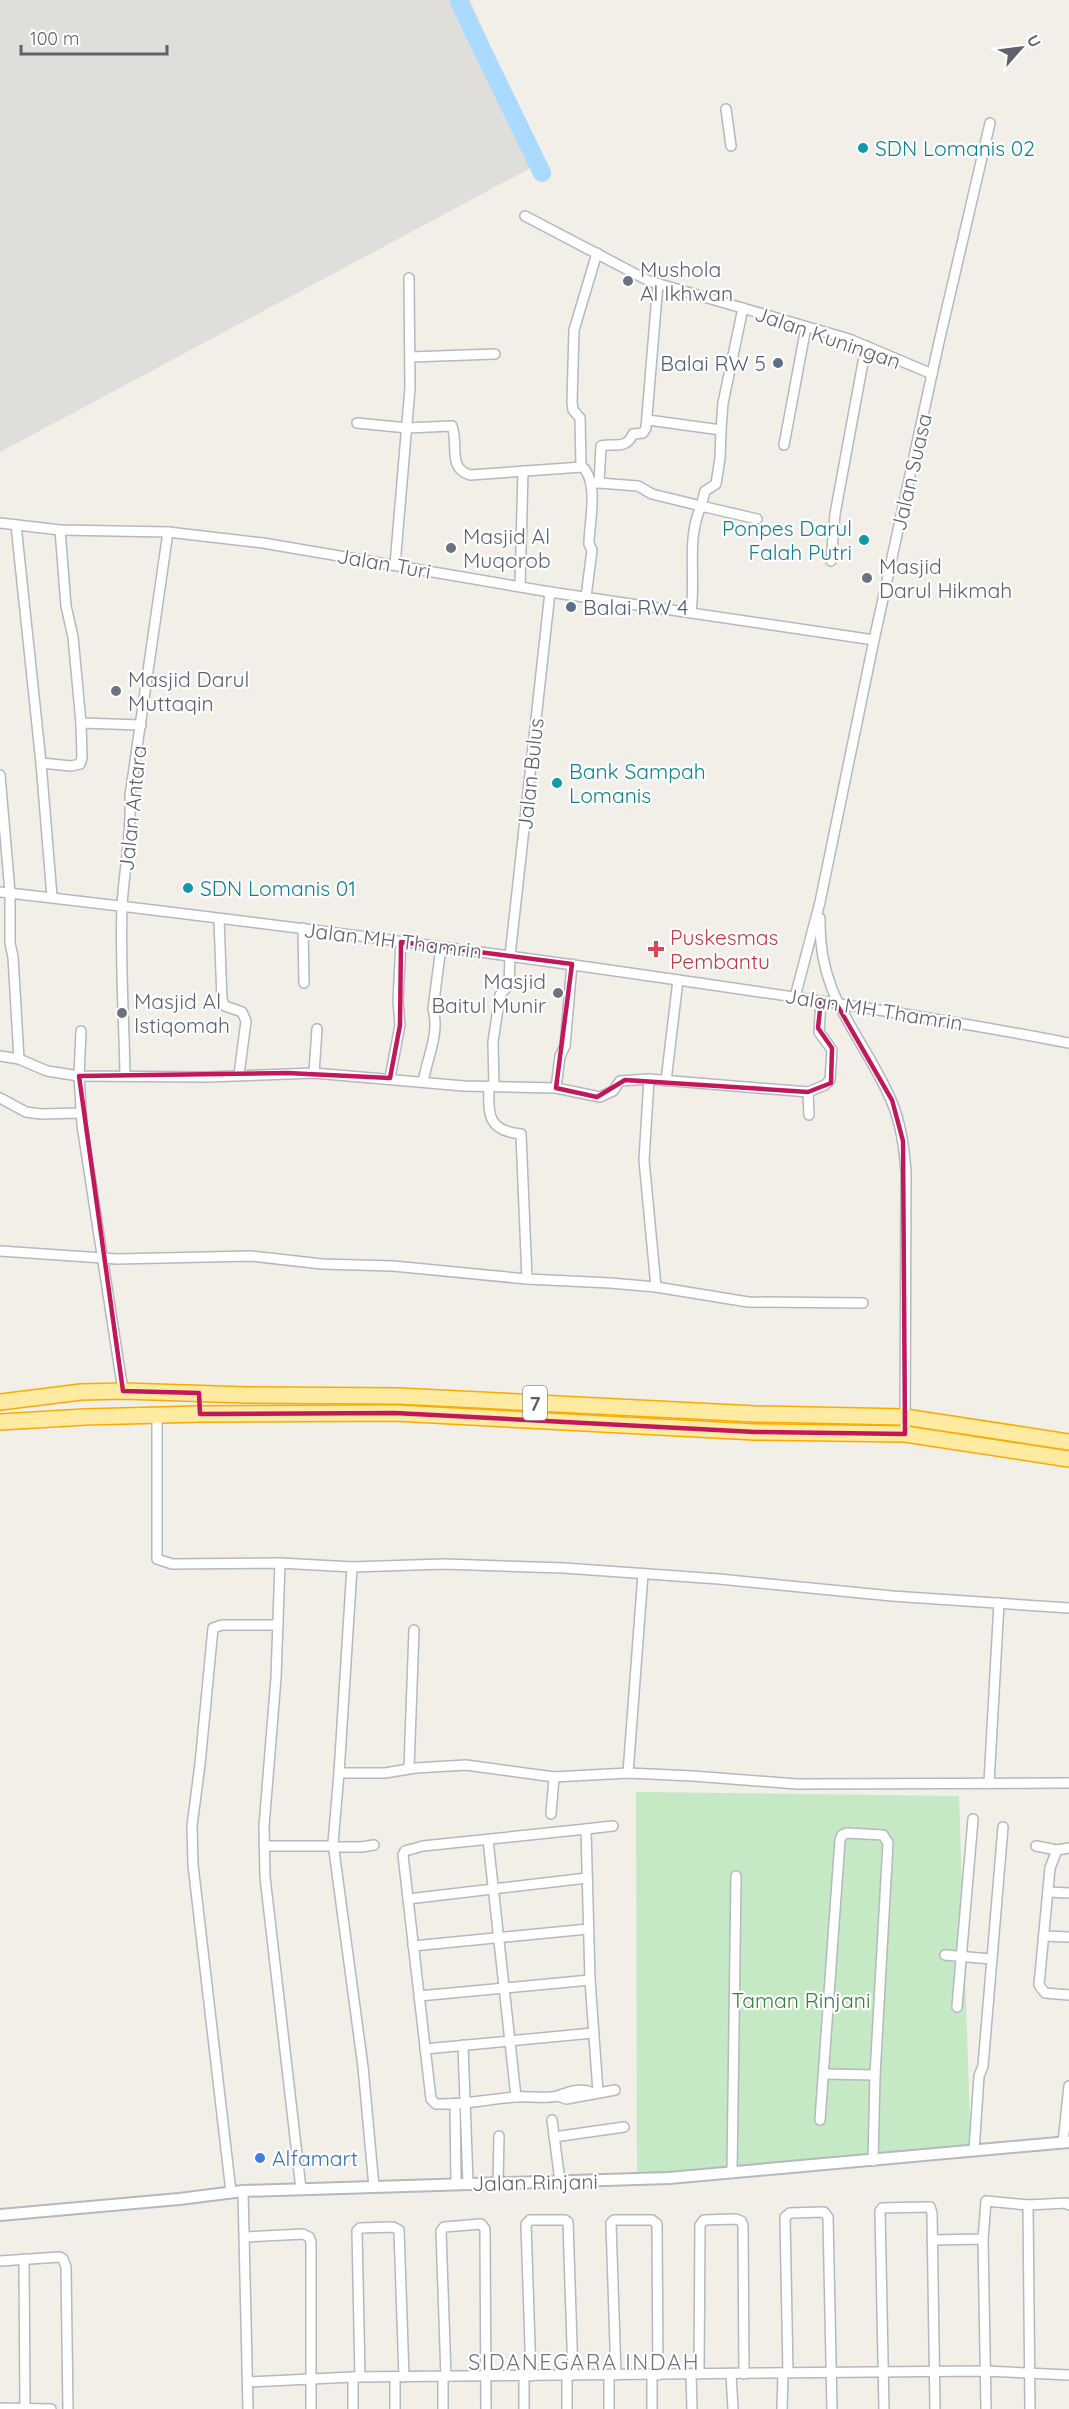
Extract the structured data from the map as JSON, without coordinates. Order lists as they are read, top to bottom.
{
  "streets": {
    "highway": ["7"],
    "street": [
      "Jalan Kuningan",
      "Jalan Suasa",
      "Jalan Turi",
      "Jalan Bulus",
      "Jalan Antara",
      "Jalan MH Thamrin",
      "Jalan Rinjani"
    ]
  },
  "crossings": [
    ["Jalan Kuningan", "Jalan Suasa"],
    ["Jalan Suasa", "Jalan Turi"],
    ["Jalan Suasa", "Jalan MH Thamrin"],
    ["Jalan Turi", "Jalan Bulus"],
    ["Jalan Turi", "Jalan Antara"],
    ["Jalan Bulus", "Jalan MH Thamrin"],
    ["Jalan Antara", "Jalan MH Thamrin"]
  ],
  "districts": ["SIDANEGARA INDAH"],
  "parks": ["Taman Rinjani"],
  "places": {
    "other": [
      "SDN Lomanis 02",
      "Mushola Al Ikhwan",
      "Balai RW 5",
      "Ponpes Darul Falah Putri",
      "Masjid Al Muqorob",
      "Masjid Darul Hikmah",
      "Balai RW 4",
      "Masjid Darul Muttaqin",
      "Bank Sampah Lomanis",
      "SDN Lomanis 01",
      "Masjid Baitul Munir",
      "Masjid Al Istiqomah",
      "Alfamart"
    ],
    "health": ["Puskesmas Pembantu"]
  },
  "scale_bar": "100 m",
  "north": "top right"
}
